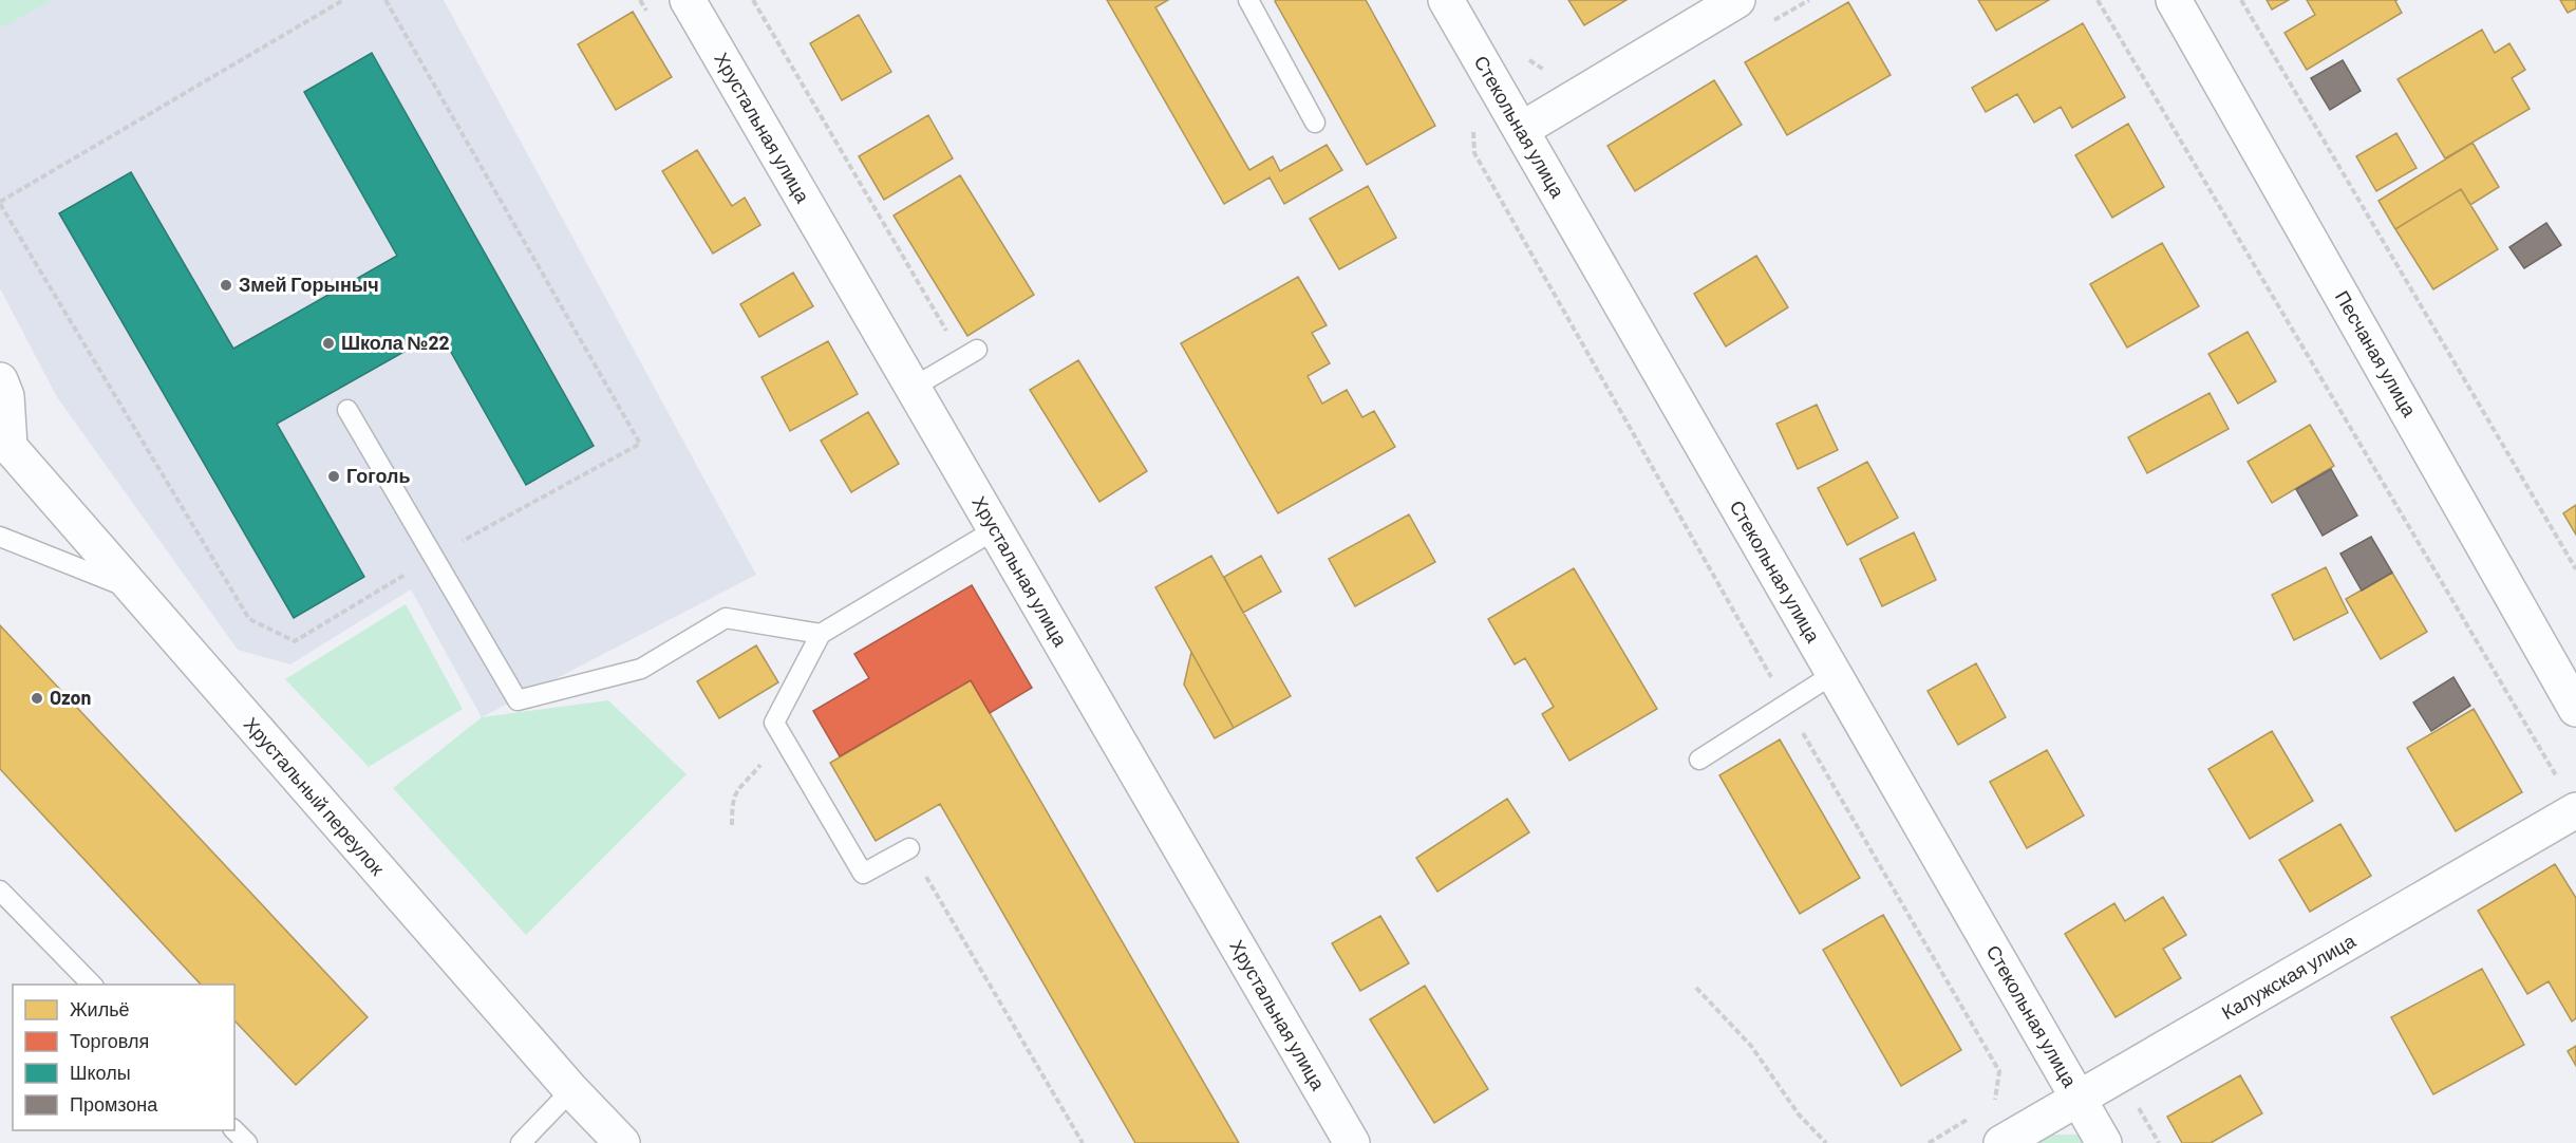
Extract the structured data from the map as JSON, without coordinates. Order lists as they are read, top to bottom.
{
  "streets": {
    "street": [
      "Стекольная улица",
      "Хрустальная улица",
      "Песчаная улица",
      "Хрустальный переулок",
      "Калужская улица"
    ]
  },
  "crossings": [
    ["Стекольная улица", "Калужская улица"]
  ],
  "places": [
    "Змей Горыныч",
    "Школа №22",
    "Гоголь",
    "Ozon"
  ],
  "legend": [
    "Жильё",
    "Торговля",
    "Школы",
    "Промзона"
  ]
}
